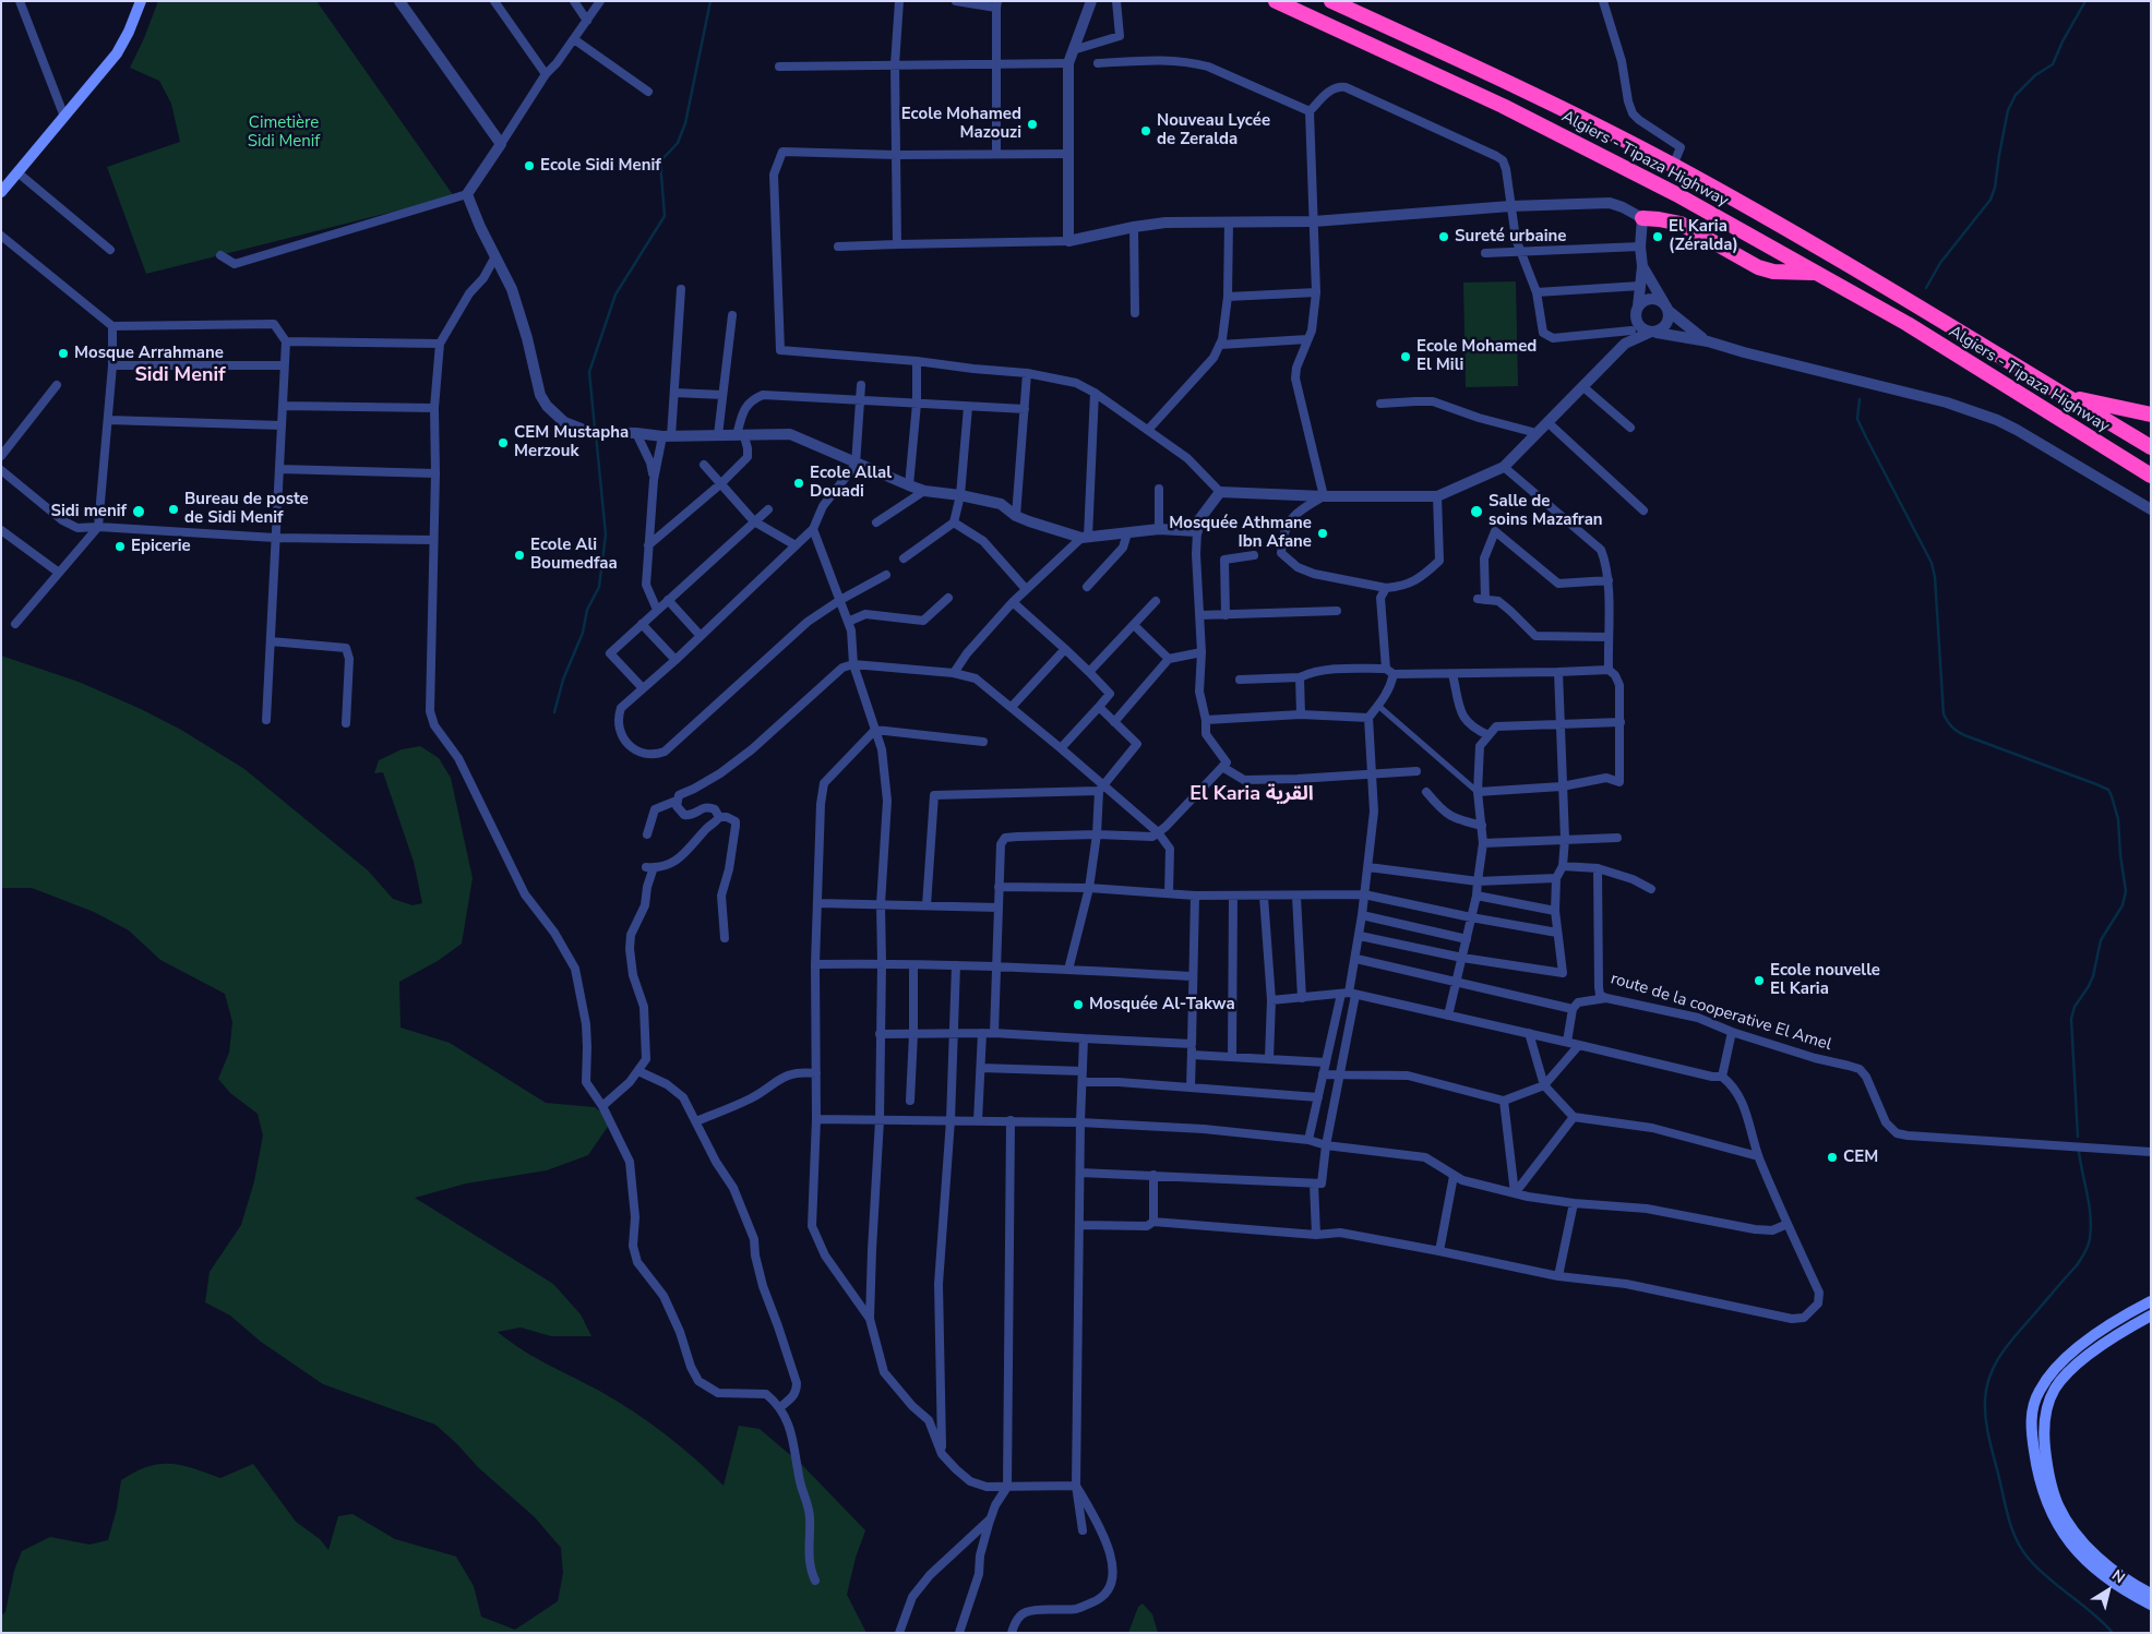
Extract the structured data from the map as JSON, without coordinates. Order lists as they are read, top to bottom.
{
  "streets": {
    "highway": ["Algiers - Tipaza Highway"],
    "street": ["route de la cooperative El Amel"]
  },
  "districts": ["Sidi Menif", "El Karia القرية"],
  "parks": ["Cimetière Sidi Menif"],
  "places": [
    "Ecole Mohamed Mazouzi",
    "Nouveau Lycée de Zeralda",
    "Ecole Sidi Menif",
    "Sureté urbaine",
    "El Karia (Zéralda)",
    "Mosque Arrahmane",
    "Ecole Mohamed El Mili",
    "CEM Mustapha Merzouk",
    "Ecole Allal Douadi",
    "Bureau de poste de Sidi Menif",
    "Sidi menif",
    "Salle de soins Mazafran",
    "Mosquée Athmane Ibn Afane",
    "Epicerie",
    "Ecole Ali Boumedfaa",
    "Ecole nouvelle El Karia",
    "Mosquée Al-Takwa",
    "CEM"
  ],
  "north": "top right"
}
